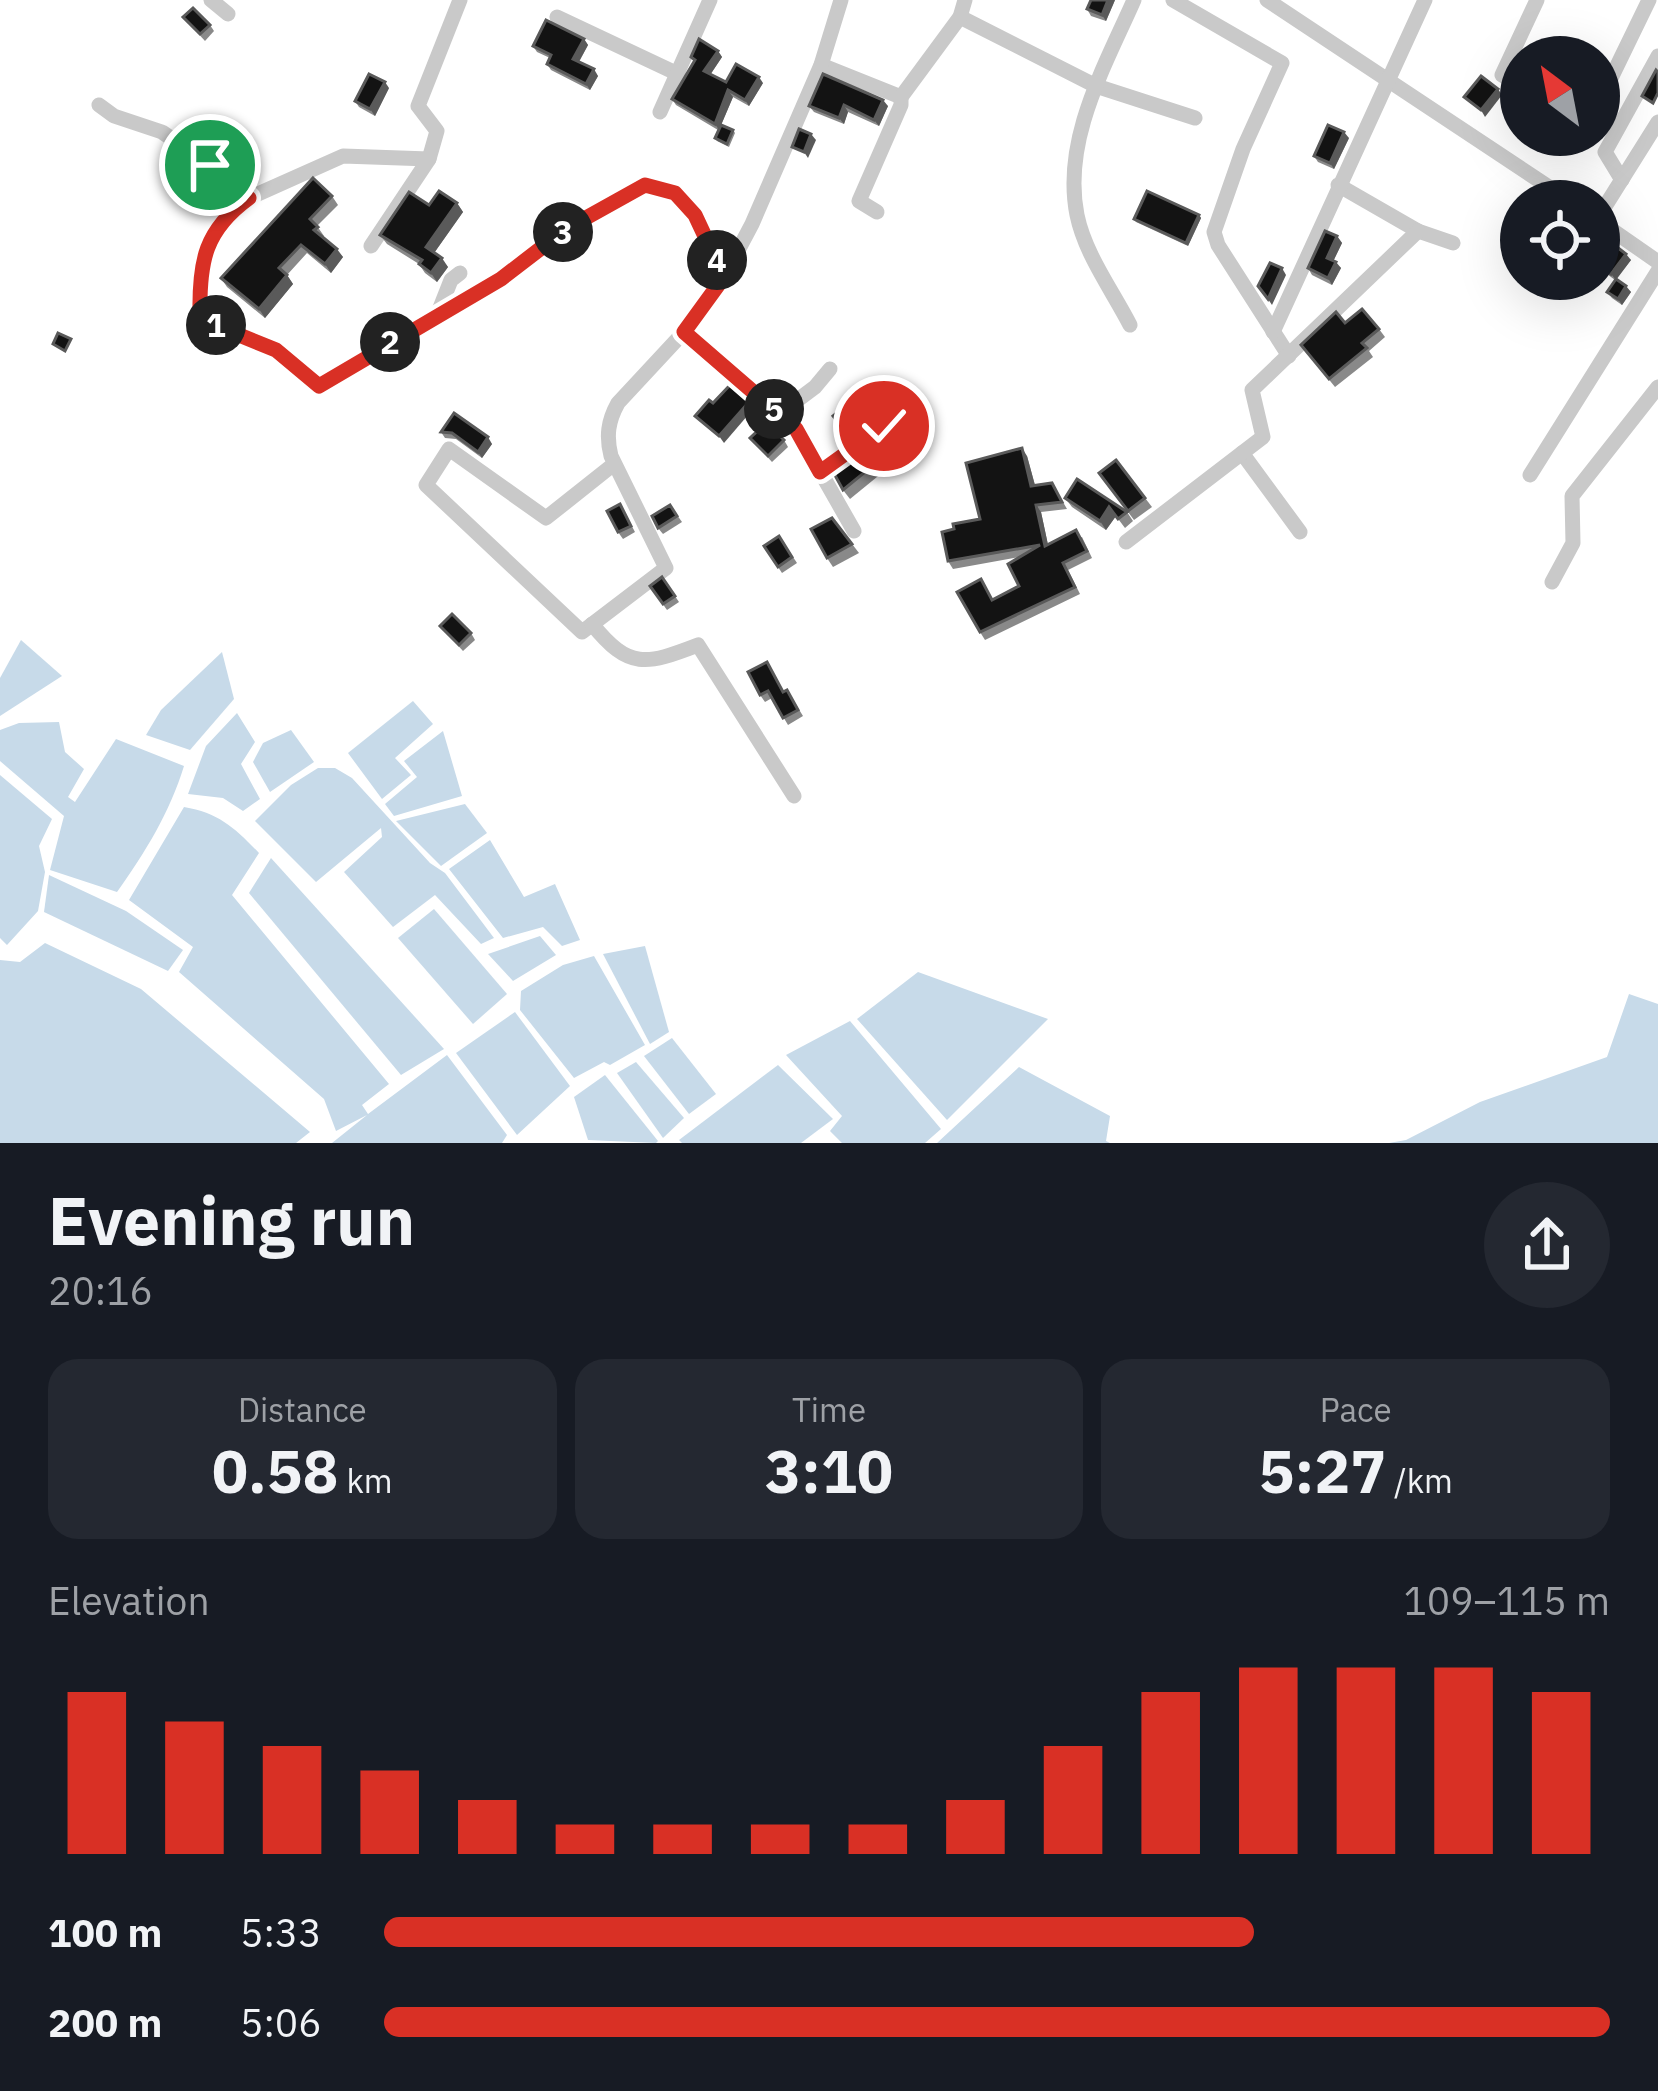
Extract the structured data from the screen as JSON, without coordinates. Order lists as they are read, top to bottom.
{
  "north": "top left",
  "page": {
    "pins": [
      "3",
      "4",
      "1",
      "2",
      "5"
    ],
    "heading": ["Evening run", "20:16"],
    "stats": [
      ["Distance", "0.58 km"],
      ["Time", "3:10"],
      ["Pace", "5:27 /km"]
    ],
    "chart": ["Elevation", "109–115 m"],
    "list": [
      {
        "name": "100 m",
        "note": "5:33"
      },
      {
        "name": "200 m",
        "note": "5:06"
      }
    ]
  }
}
